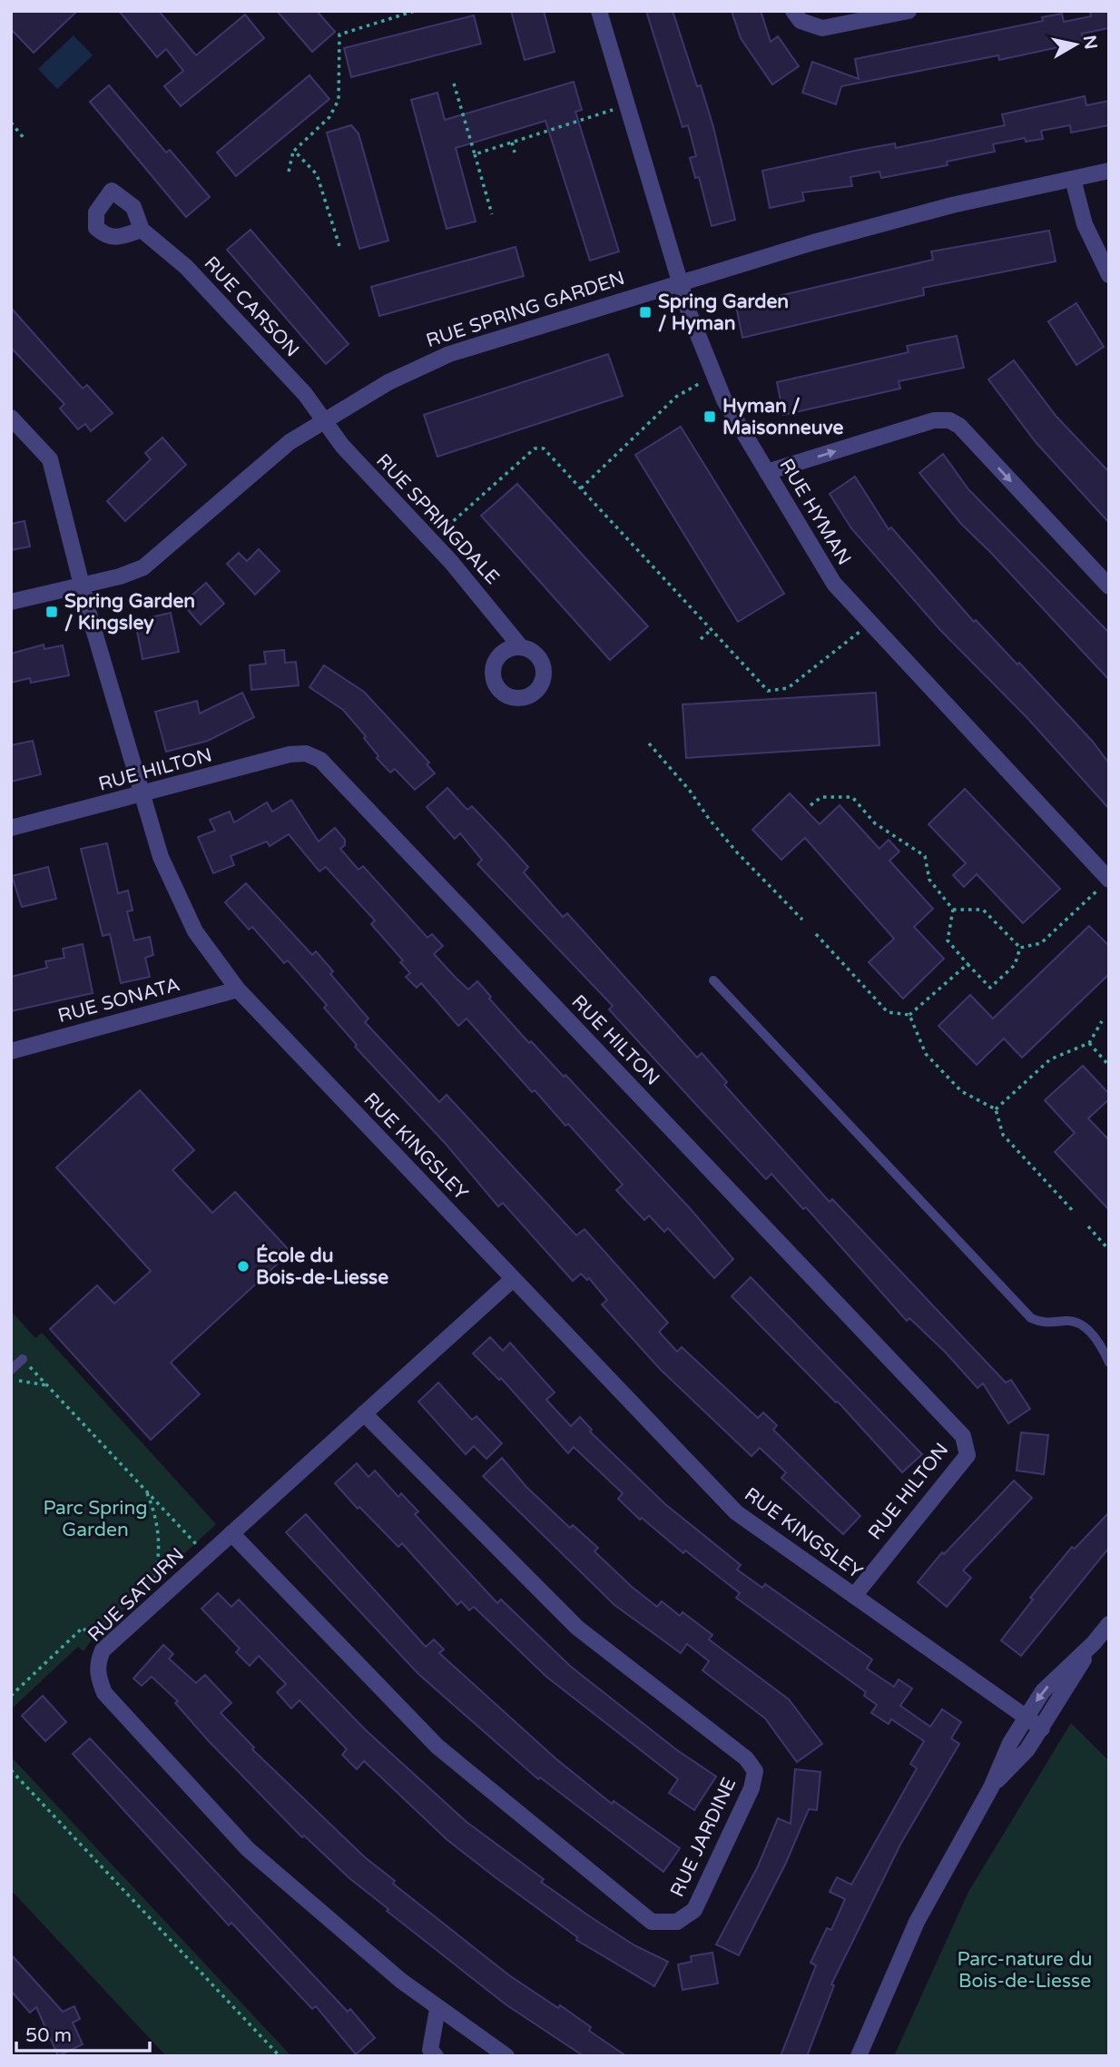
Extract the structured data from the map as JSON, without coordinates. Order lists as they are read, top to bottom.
{
  "streets": {
    "street": [
      "RUE CARSON",
      "RUE SPRING GARDEN",
      "RUE HYMAN",
      "RUE SPRINGDALE",
      "RUE HILTON",
      "RUE SONATA",
      "RUE KINGSLEY",
      "RUE SATURN",
      "RUE JARDINE"
    ]
  },
  "crossings": [
    ["RUE CARSON", "RUE SPRING GARDEN"],
    ["RUE CARSON", "RUE SPRINGDALE"],
    ["RUE SPRING GARDEN", "RUE HYMAN"],
    ["RUE SPRING GARDEN", "RUE SPRINGDALE"],
    ["RUE SPRING GARDEN", "RUE KINGSLEY"],
    ["RUE HILTON", "RUE KINGSLEY"],
    ["RUE SONATA", "RUE KINGSLEY"],
    ["RUE KINGSLEY", "RUE SATURN"],
    ["RUE SATURN", "RUE JARDINE"]
  ],
  "parks": ["Parc Spring Garden", "Parc-nature du Bois-de-Liesse"],
  "places": {
    "transit": ["Spring Garden / Hyman", "Hyman / Maisonneuve", "Spring Garden / Kingsley"],
    "other": ["École du Bois-de-Liesse"]
  },
  "scale_bar": "50 m",
  "north": "right"
}
